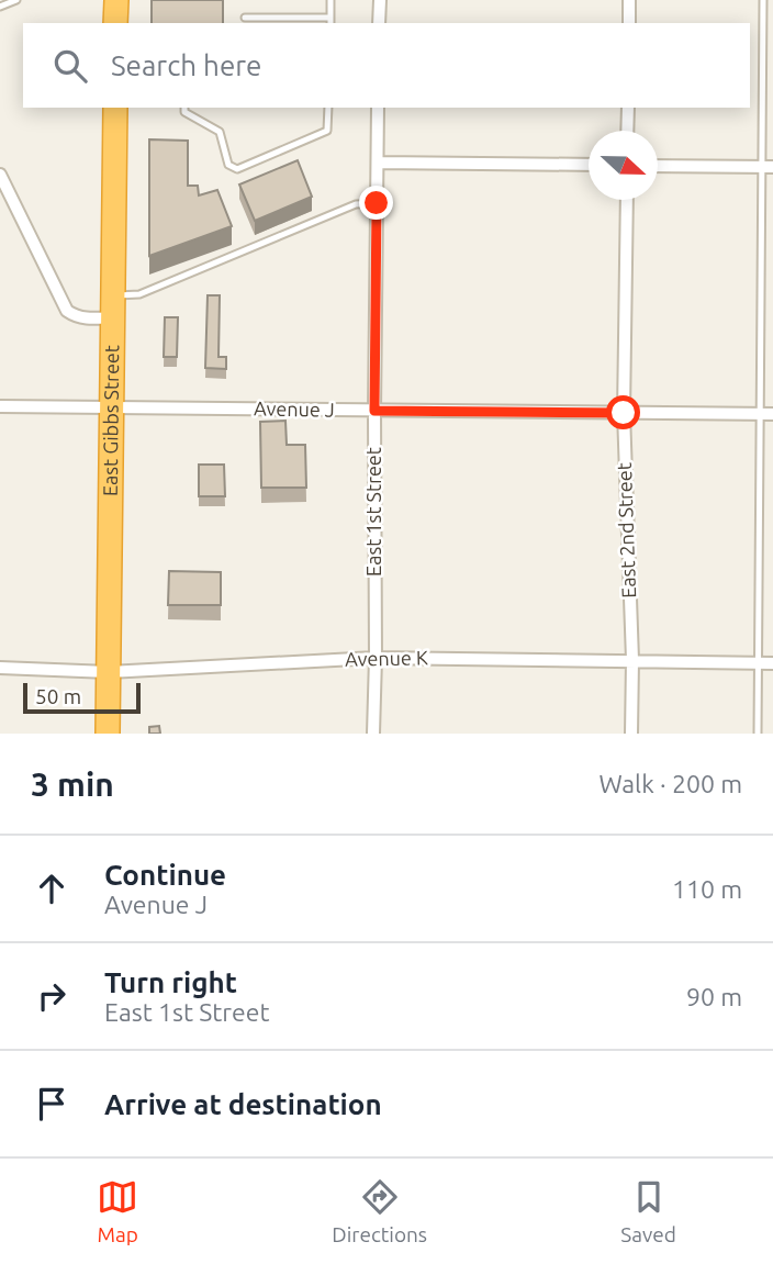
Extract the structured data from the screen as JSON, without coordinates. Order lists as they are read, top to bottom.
{
  "streets": {
    "highway": ["East Gibbs Street"],
    "street": [
      "Avenue J",
      "East 1st Street",
      "East 2nd Street",
      "Avenue K"
    ]
  },
  "crossings": [
    ["Avenue J", "East Gibbs Street"],
    ["Avenue J", "East 1st Street"],
    ["Avenue J", "East 2nd Street"],
    ["East Gibbs Street", "Avenue K"],
    ["East 1st Street", "Avenue K"],
    ["East 2nd Street", "Avenue K"]
  ],
  "scale_bar": "50 m",
  "north": "right",
  "page": {
    "search": "Search here",
    "scale": "50 m",
    "heading": ["3 min", "Walk · 200 m"],
    "list": [
      ["Continue", "Avenue J", "110 m"],
      ["Turn right", "East 1st Street", "90 m"],
      "Arrive at destination"
    ],
    "nav": ["Map", "Directions", "Saved"]
  }
}
